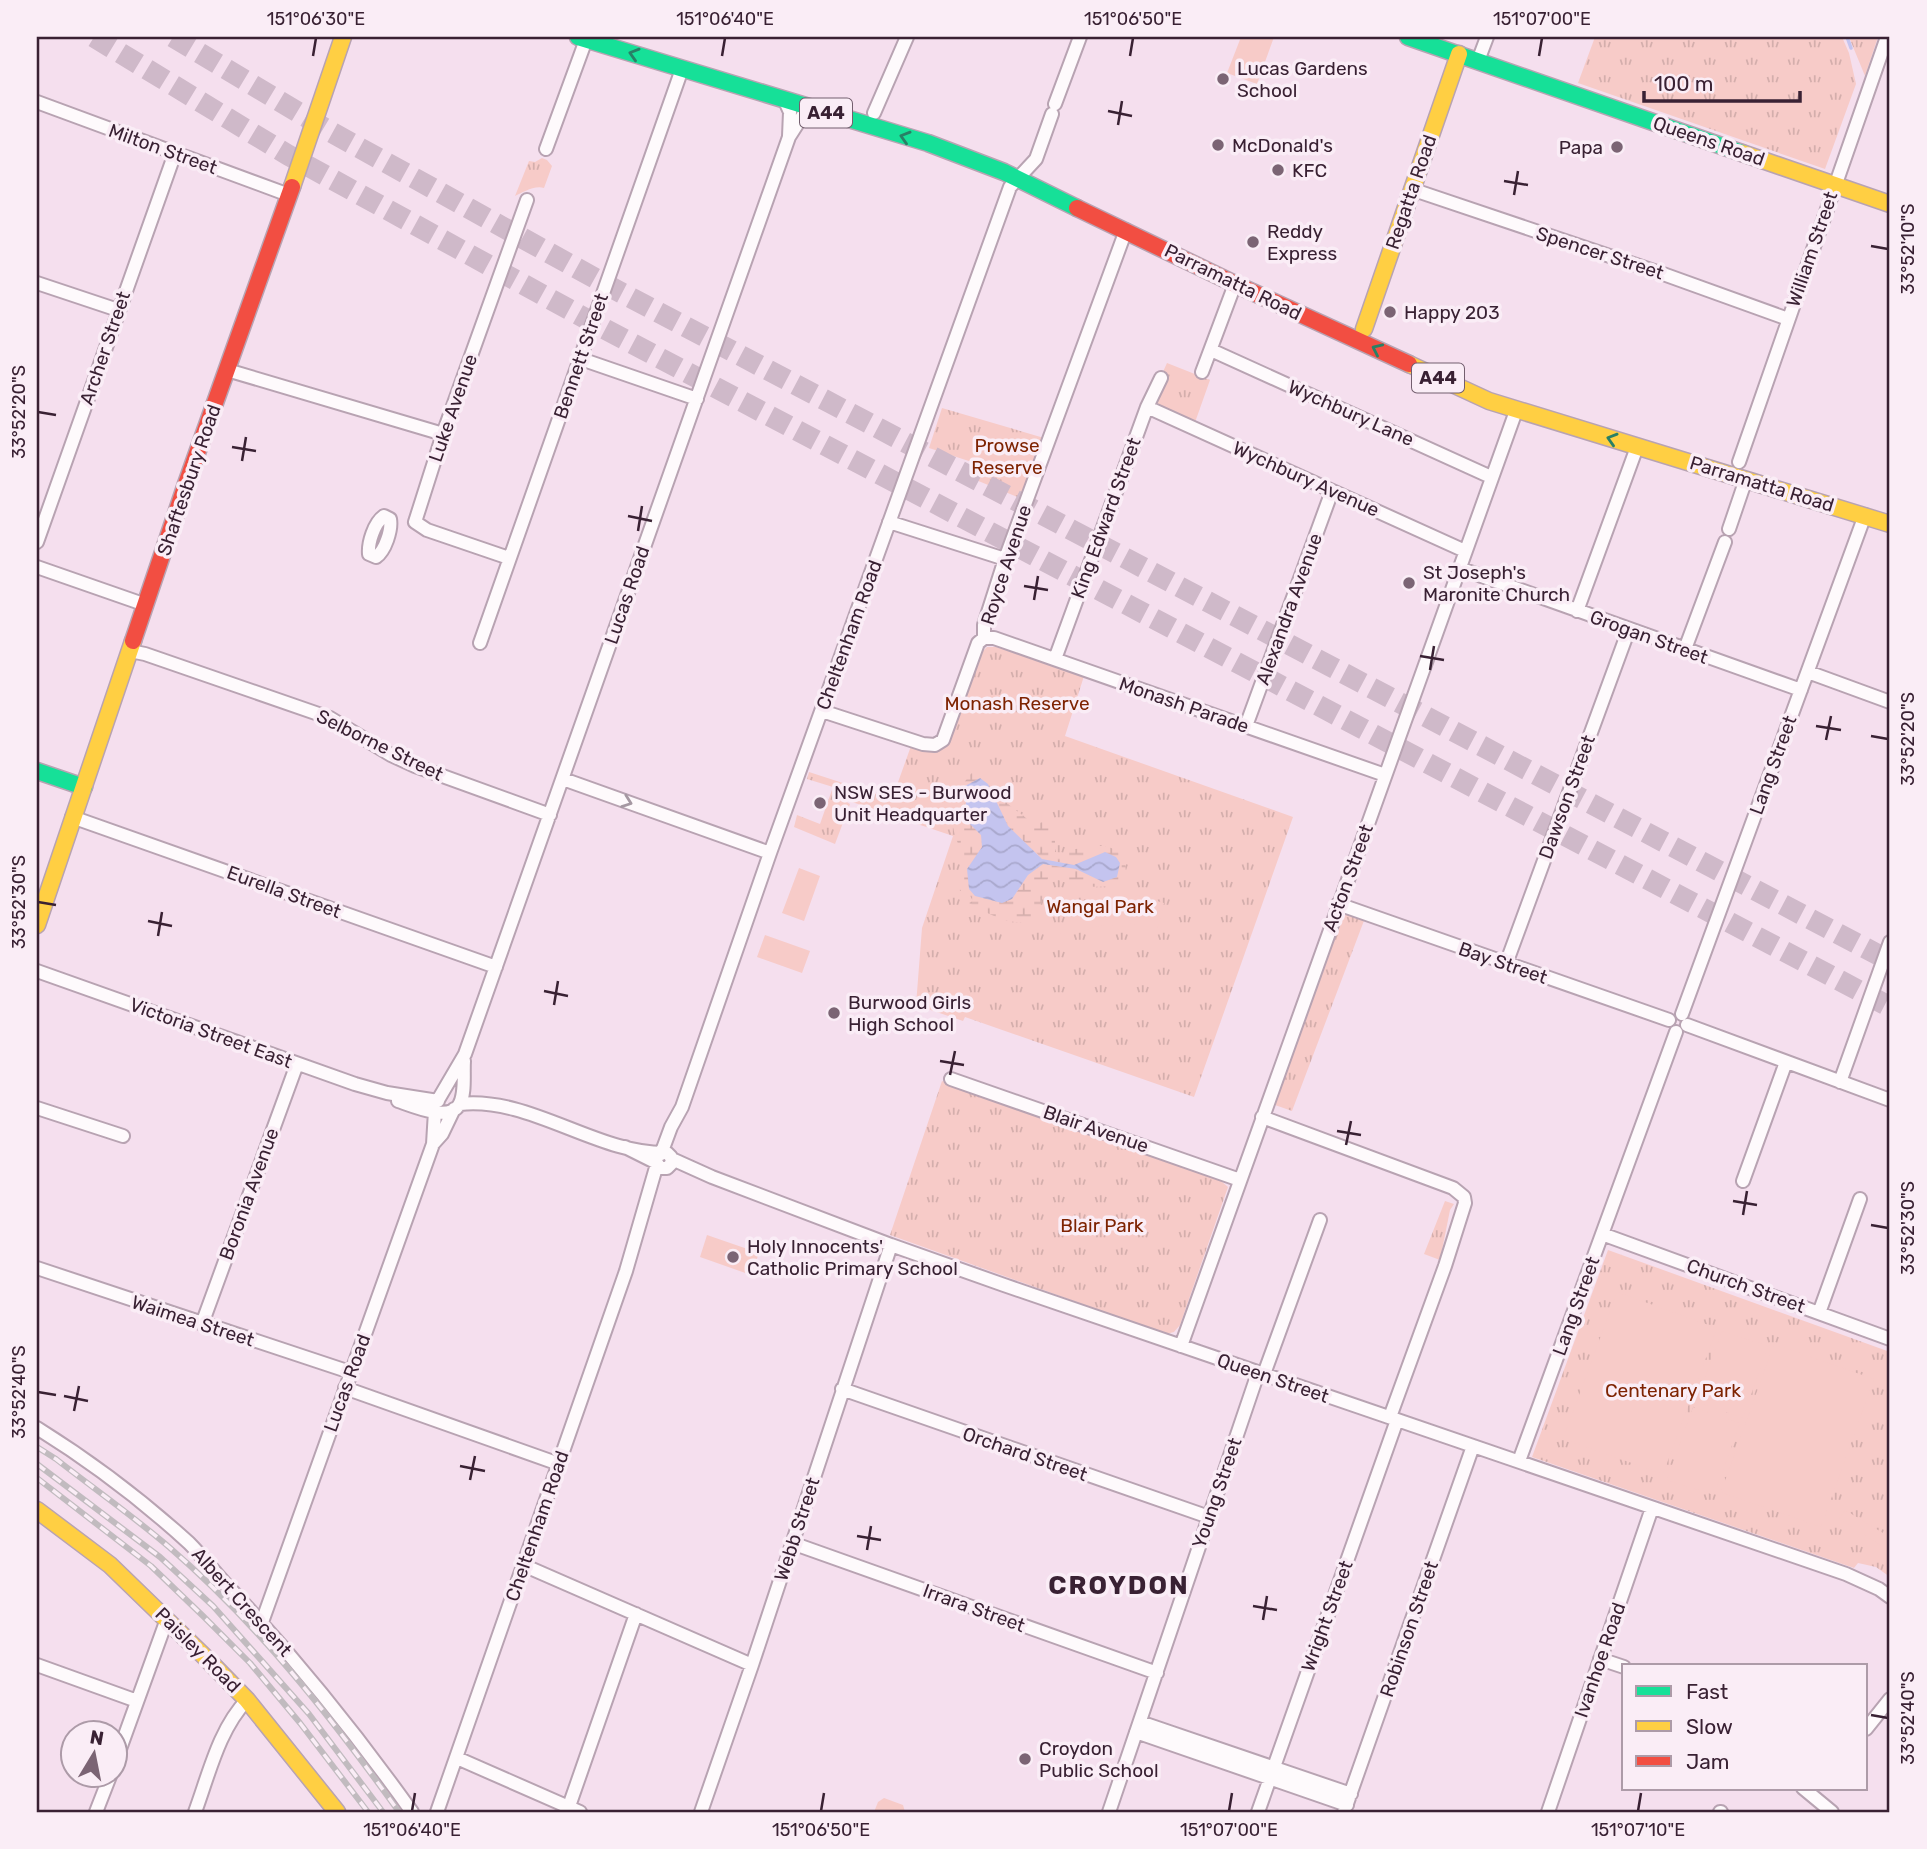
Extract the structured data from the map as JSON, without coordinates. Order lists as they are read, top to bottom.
{
  "streets": {
    "main road": [
      "A44",
      "Queens Road",
      "Regatta Road",
      "Parramatta Road",
      "Shaftesbury Road",
      "Paisley Road"
    ],
    "street": [
      "Milton Street",
      "William Street",
      "Spencer Street",
      "Archer Street",
      "Bennett Street",
      "Luke Avenue",
      "Wychbury Lane",
      "Wychbury Avenue",
      "King Edward Street",
      "Royce Avenue",
      "Lucas Road",
      "Alexandra Avenue",
      "Cheltenham Road",
      "Grogan Street",
      "Monash Parade",
      "Selborne Street",
      "Lang Street",
      "Dawson Street",
      "Acton Street",
      "Eurella Street",
      "Bay Street",
      "Victoria Street East",
      "Blair Avenue",
      "Boronia Avenue",
      "Church Street",
      "Waimea Street",
      "Queen Street",
      "Orchard Street",
      "Young Street",
      "Webb Street",
      "Albert Crescent",
      "Irrara Street",
      "Wright Street",
      "Robinson Street",
      "Ivanhoe Road"
    ]
  },
  "crossings": [
    ["Queens Road", "Regatta Road"],
    ["Queens Road", "William Street"],
    ["Milton Street", "Archer Street"],
    ["Milton Street", "Shaftesbury Road"],
    ["Regatta Road", "Spencer Street"],
    ["Regatta Road", "Parramatta Road"],
    ["William Street", "Spencer Street"],
    ["William Street", "Parramatta Road"],
    ["Parramatta Road", "Bennett Street"],
    ["Parramatta Road", "Royce Avenue"],
    ["Parramatta Road", "Lucas Road"],
    ["Parramatta Road", "Cheltenham Road"],
    ["Parramatta Road", "Lang Street"],
    ["Parramatta Road", "Acton Street"],
    ["Wychbury Lane", "Acton Street"],
    ["Wychbury Avenue", "King Edward Street"],
    ["Wychbury Avenue", "Alexandra Avenue"],
    ["Wychbury Avenue", "Acton Street"],
    ["Shaftesbury Road", "Selborne Street"],
    ["Shaftesbury Road", "Eurella Street"],
    ["King Edward Street", "Monash Parade"],
    ["Royce Avenue", "Cheltenham Road"],
    ["Royce Avenue", "Monash Parade"],
    ["Lucas Road", "Selborne Street"],
    ["Lucas Road", "Eurella Street"],
    ["Lucas Road", "Victoria Street East"],
    ["Lucas Road", "Waimea Street"],
    ["Lucas Road", "Albert Crescent"],
    ["Alexandra Avenue", "Monash Parade"],
    ["Cheltenham Road", "Queen Street"],
    ["Grogan Street", "Lang Street"],
    ["Grogan Street", "Dawson Street"],
    ["Grogan Street", "Acton Street"],
    ["Monash Parade", "Acton Street"],
    ["Lang Street", "Bay Street"],
    ["Lang Street", "Church Street"],
    ["Lang Street", "Queen Street"],
    ["Dawson Street", "Bay Street"],
    ["Acton Street", "Bay Street"],
    ["Acton Street", "Blair Avenue"],
    ["Acton Street", "Queen Street"],
    ["Acton Street", "Wright Street"],
    ["Victoria Street East", "Boronia Avenue"],
    ["Victoria Street East", "Queen Street"],
    ["Boronia Avenue", "Waimea Street"],
    ["Queen Street", "Young Street"],
    ["Queen Street", "Webb Street"],
    ["Queen Street", "Wright Street"],
    ["Queen Street", "Robinson Street"],
    ["Queen Street", "Ivanhoe Road"],
    ["Orchard Street", "Young Street"],
    ["Orchard Street", "Webb Street"],
    ["Young Street", "Irrara Street"],
    ["Webb Street", "Irrara Street"]
  ],
  "districts": ["CROYDON"],
  "parks": [
    "Prowse Reserve",
    "Monash Reserve",
    "Wangal Park",
    "Blair Park",
    "Centenary Park"
  ],
  "places": [
    "Lucas Gardens School",
    "McDonald's",
    "Papa",
    "KFC",
    "Reddy Express",
    "Happy 203",
    "St Joseph's Maronite Church",
    "NSW SES - Burwood Unit Headquarter",
    "Burwood Girls High School",
    "Holy Innocents' Catholic Primary School",
    "Croydon Public School"
  ],
  "legend": ["Fast", "Slow", "Jam"],
  "scale_bar": "100 m",
  "north": "top",
  "coordinates": [
    "151°06'30\"E",
    "151°06'40\"E",
    "151°06'50\"E",
    "151°07'00\"E",
    "33°52'10\"S",
    "33°52'20\"S",
    "33°52'30\"S",
    "33°52'40\"S",
    "151°07'10\"E"
  ]
}
